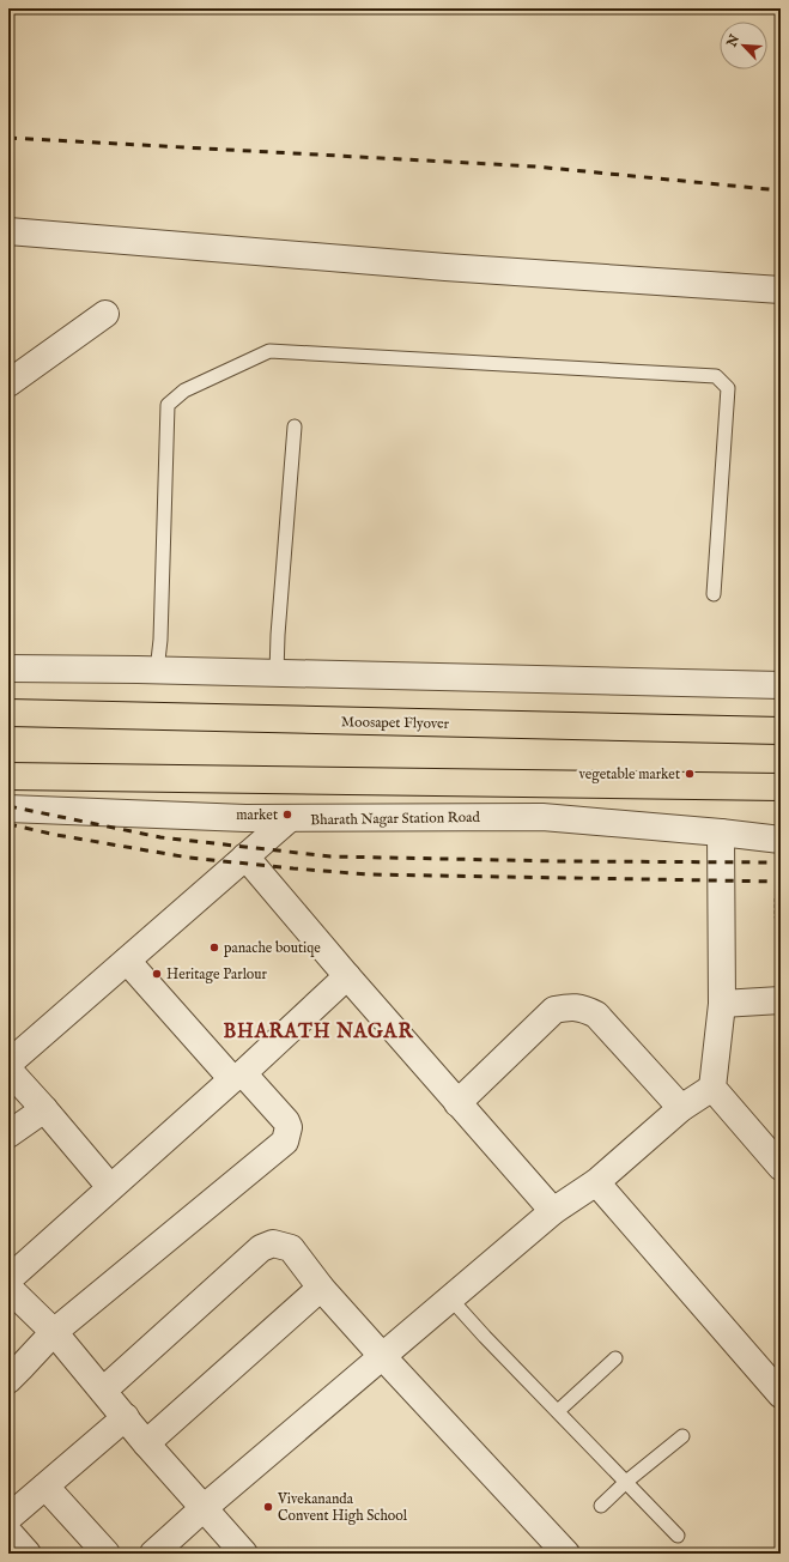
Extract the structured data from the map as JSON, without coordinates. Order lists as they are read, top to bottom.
{
  "streets": {
    "highway": ["Moosapet Flyover"],
    "street": ["Bharath Nagar Station Road"]
  },
  "districts": ["BHARATH NAGAR"],
  "places": [
    "vegetable market",
    "market",
    "panache boutiqe",
    "Heritage Parlour",
    "Vivekananda Convent High School"
  ],
  "north": "top left"
}
